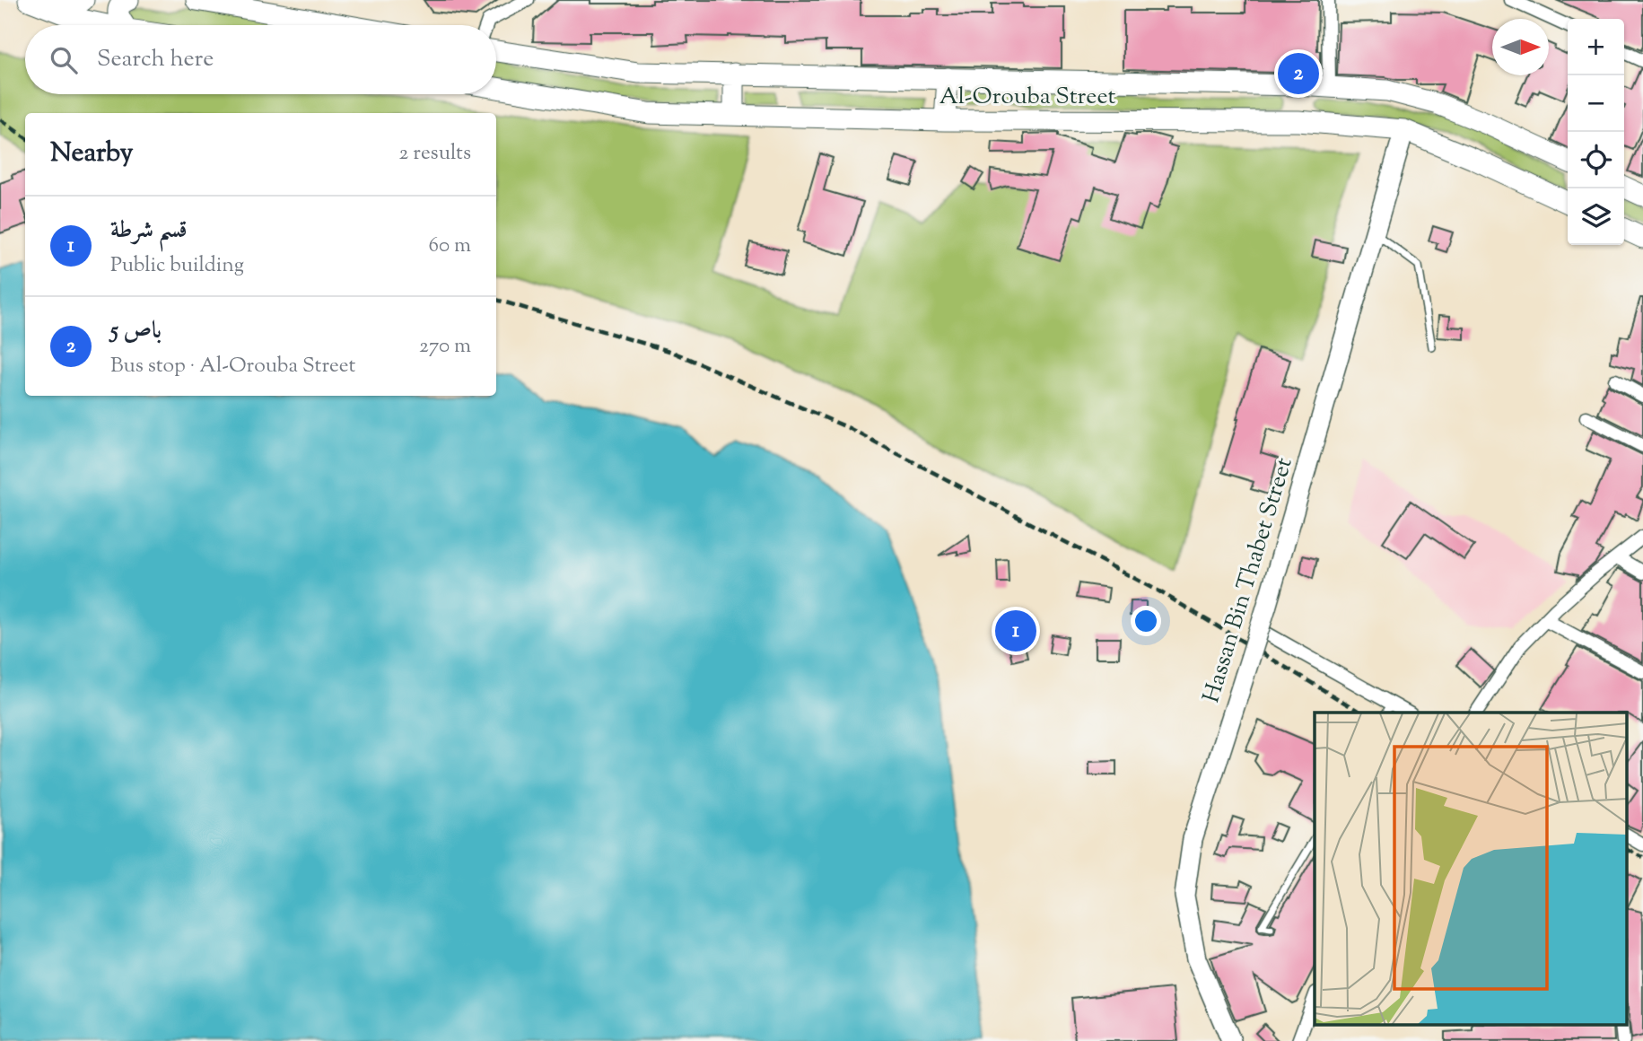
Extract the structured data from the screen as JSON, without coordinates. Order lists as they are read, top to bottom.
{
  "streets": {
    "main road": ["Al-Orouba Street"],
    "street": ["Hassan Bin Thabet Street"]
  },
  "crossings": [
    ["Al-Orouba Street", "Hassan Bin Thabet Street"]
  ],
  "north": "right",
  "page": {
    "map_buttons": ["+", "−"],
    "search": "Search here",
    "pins": ["2", "1"],
    "heading": ["Nearby", "2 results"],
    "list": [
      {
        "mark": "1",
        "name": "قسم شرطة",
        "note": "Public building",
        "value": "60 m"
      },
      {
        "mark": "2",
        "name": "باص 5",
        "note": "Bus stop · Al-Orouba Street",
        "value": "270 m"
      }
    ]
  }
}
